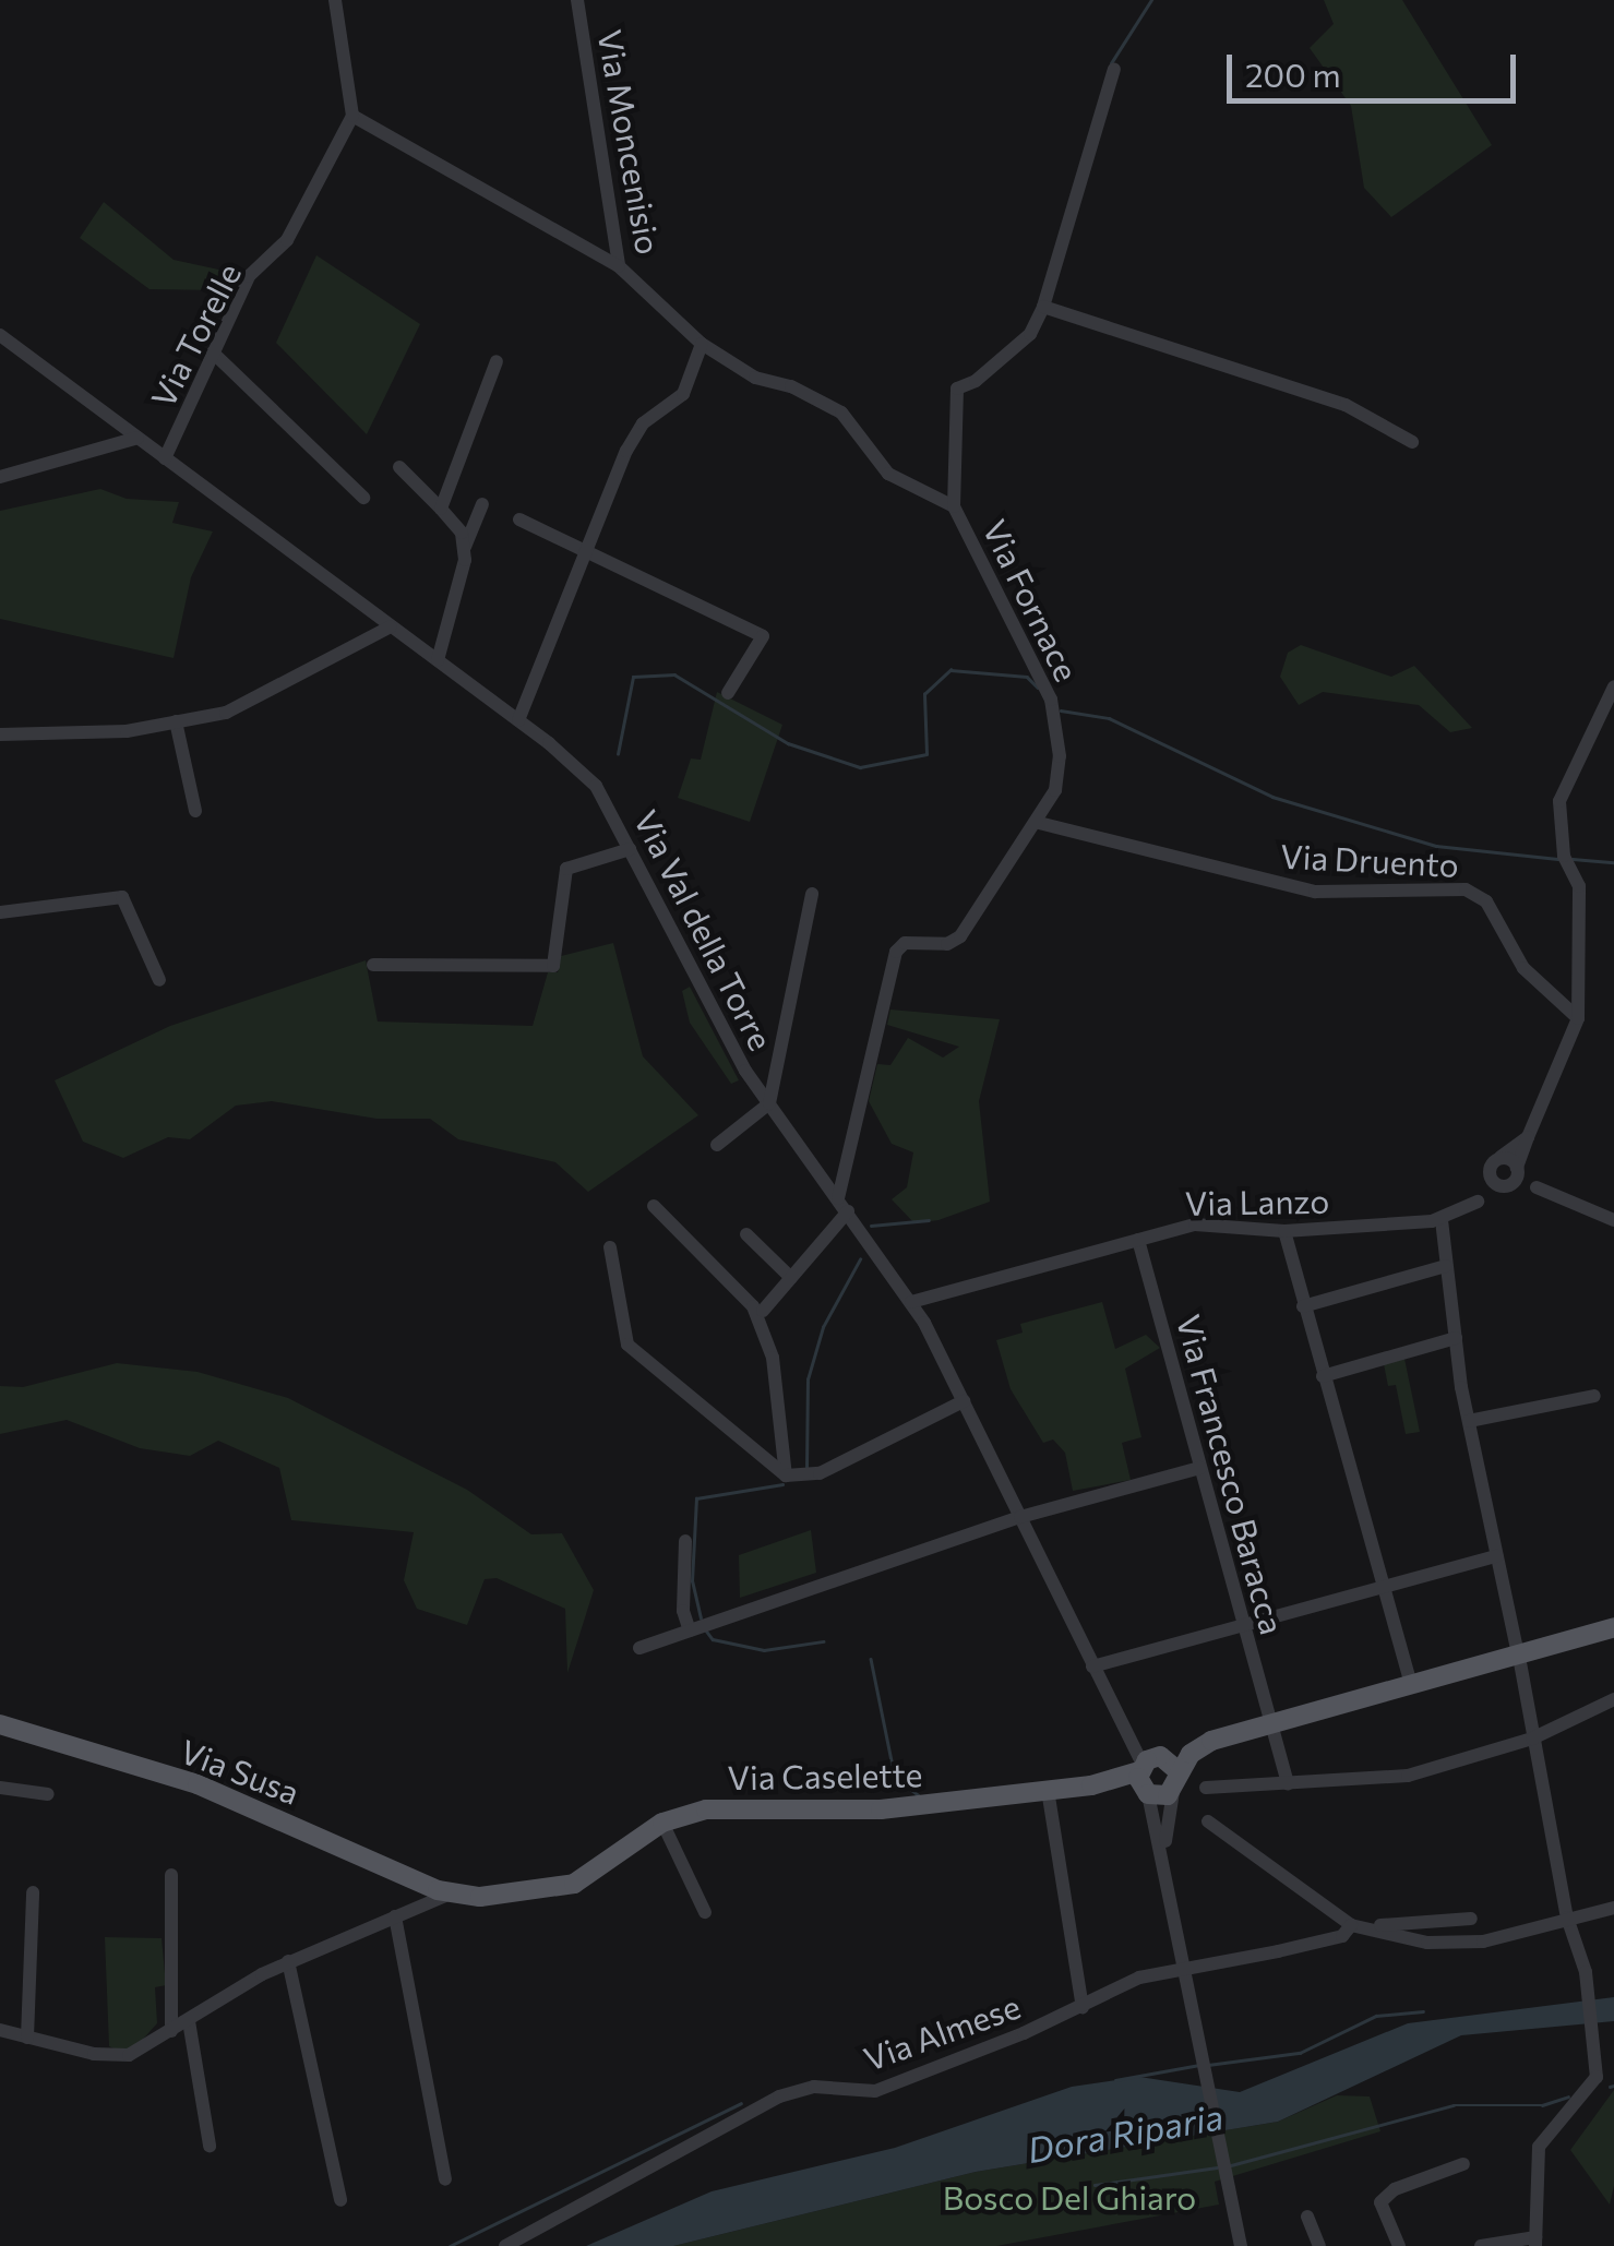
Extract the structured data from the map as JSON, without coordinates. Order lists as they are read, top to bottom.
{
  "streets": {
    "main road": ["Via Susa", "Via Caselette"],
    "street": [
      "Via Moncenisio",
      "Via Torelle",
      "Via Fornace",
      "Via Druento",
      "Via Val della Torre",
      "Via Lanzo",
      "Via Francesco Baracca",
      "Via Almese"
    ]
  },
  "crossings": [
    ["Via Moncenisio", "Via Fornace"],
    ["Via Torelle", "Via Val della Torre"],
    ["Via Fornace", "Via Druento"],
    ["Via Fornace", "Via Val della Torre"],
    ["Via Val della Torre", "Via Lanzo"],
    ["Via Val della Torre", "Via Caselette"],
    ["Via Val della Torre", "Via Almese"],
    ["Via Lanzo", "Via Francesco Baracca"],
    ["Via Francesco Baracca", "Via Caselette"],
    ["Via Susa", "Via Caselette"]
  ],
  "water": ["Dora Riparia"],
  "parks": ["Bosco Del Ghiaro"],
  "scale_bar": "200 m"
}
